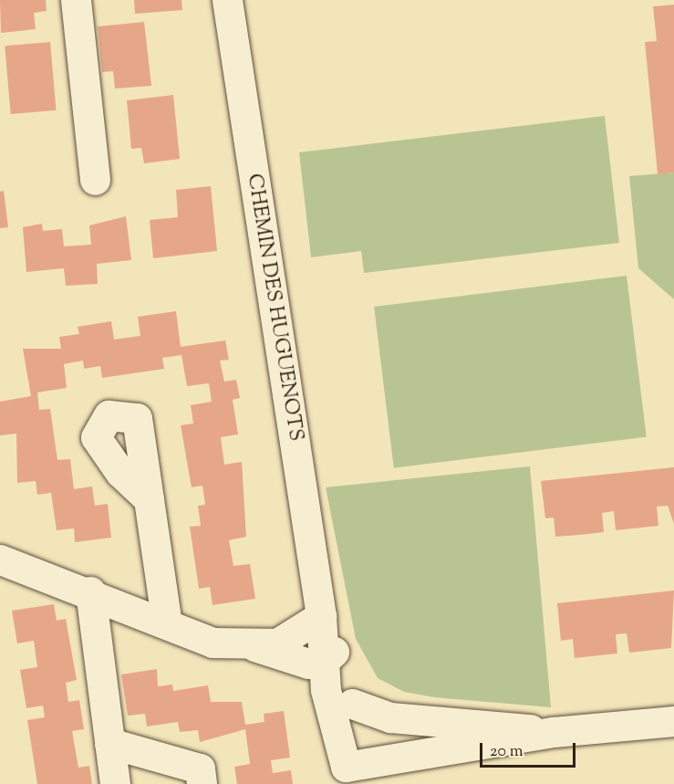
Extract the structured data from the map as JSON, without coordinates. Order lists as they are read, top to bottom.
{
  "streets": {
    "street": ["CHEMIN DES HUGUENOTS"]
  },
  "scale_bar": "20 m"
}
